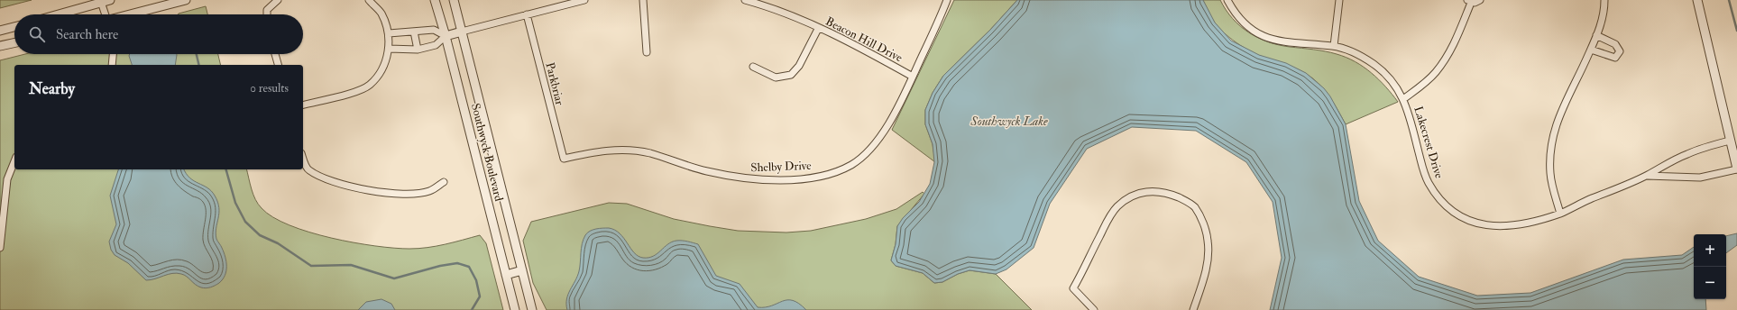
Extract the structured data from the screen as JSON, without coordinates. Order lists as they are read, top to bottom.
{
  "streets": {
    "street": [
      "Beacon Hill Drive",
      "Parkbriar",
      "Lakecrest Drive",
      "Southwyck Boulevard",
      "Shelby Drive"
    ]
  },
  "crossings": [
    ["Beacon Hill Drive", "Shelby Drive"],
    ["Parkbriar", "Shelby Drive"]
  ],
  "water": ["Southwyck Lake"],
  "page": {
    "search": "Search here",
    "heading": ["Nearby", "0 results"],
    "map_buttons": ["+", "−"]
  }
}
